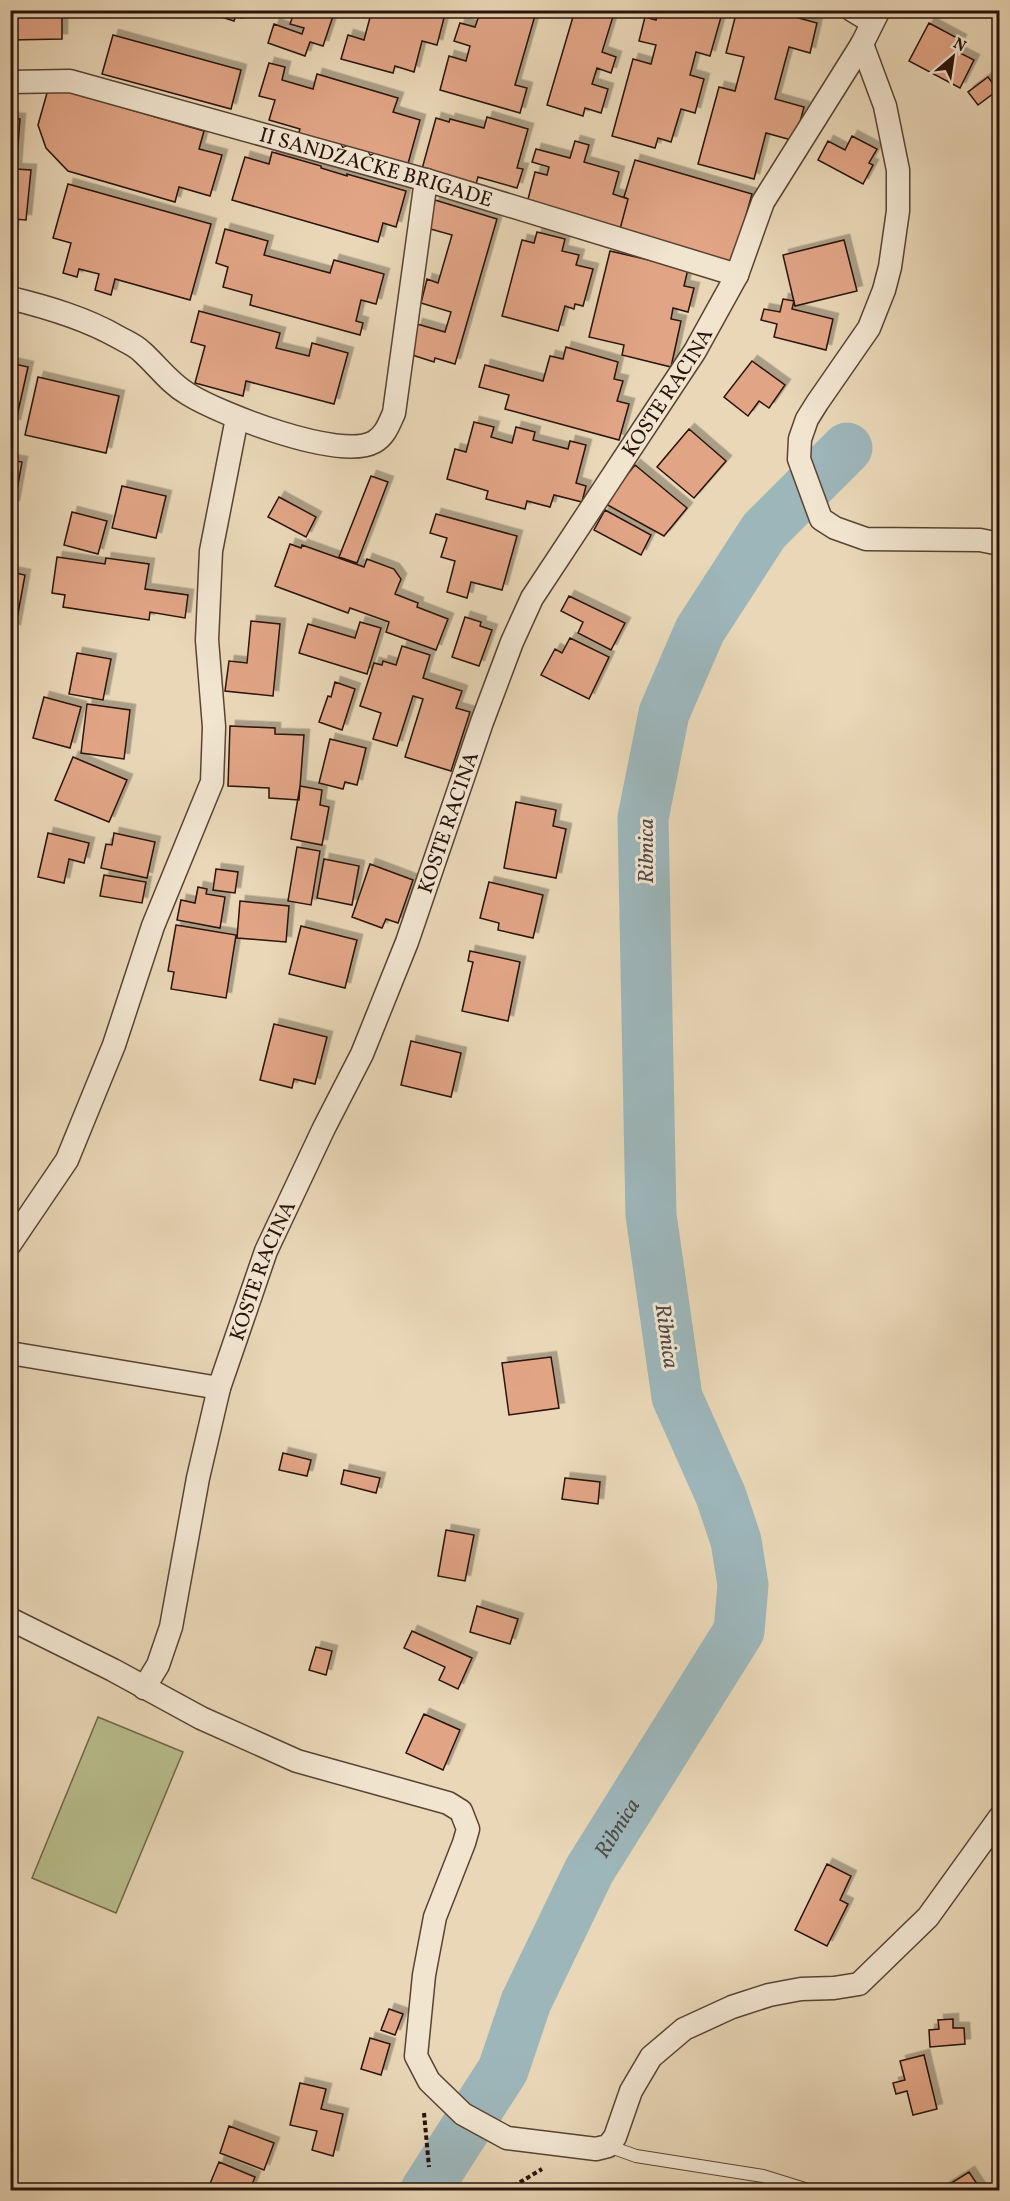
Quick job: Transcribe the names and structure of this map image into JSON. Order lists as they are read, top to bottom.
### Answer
{
  "streets": {
    "street": ["II SANDŽAČKE BRIGADE", "KOSTE RACINA"]
  },
  "crossings": [
    ["II SANDŽAČKE BRIGADE", "KOSTE RACINA"]
  ],
  "water": ["Ribnica"],
  "north": "top right"
}
